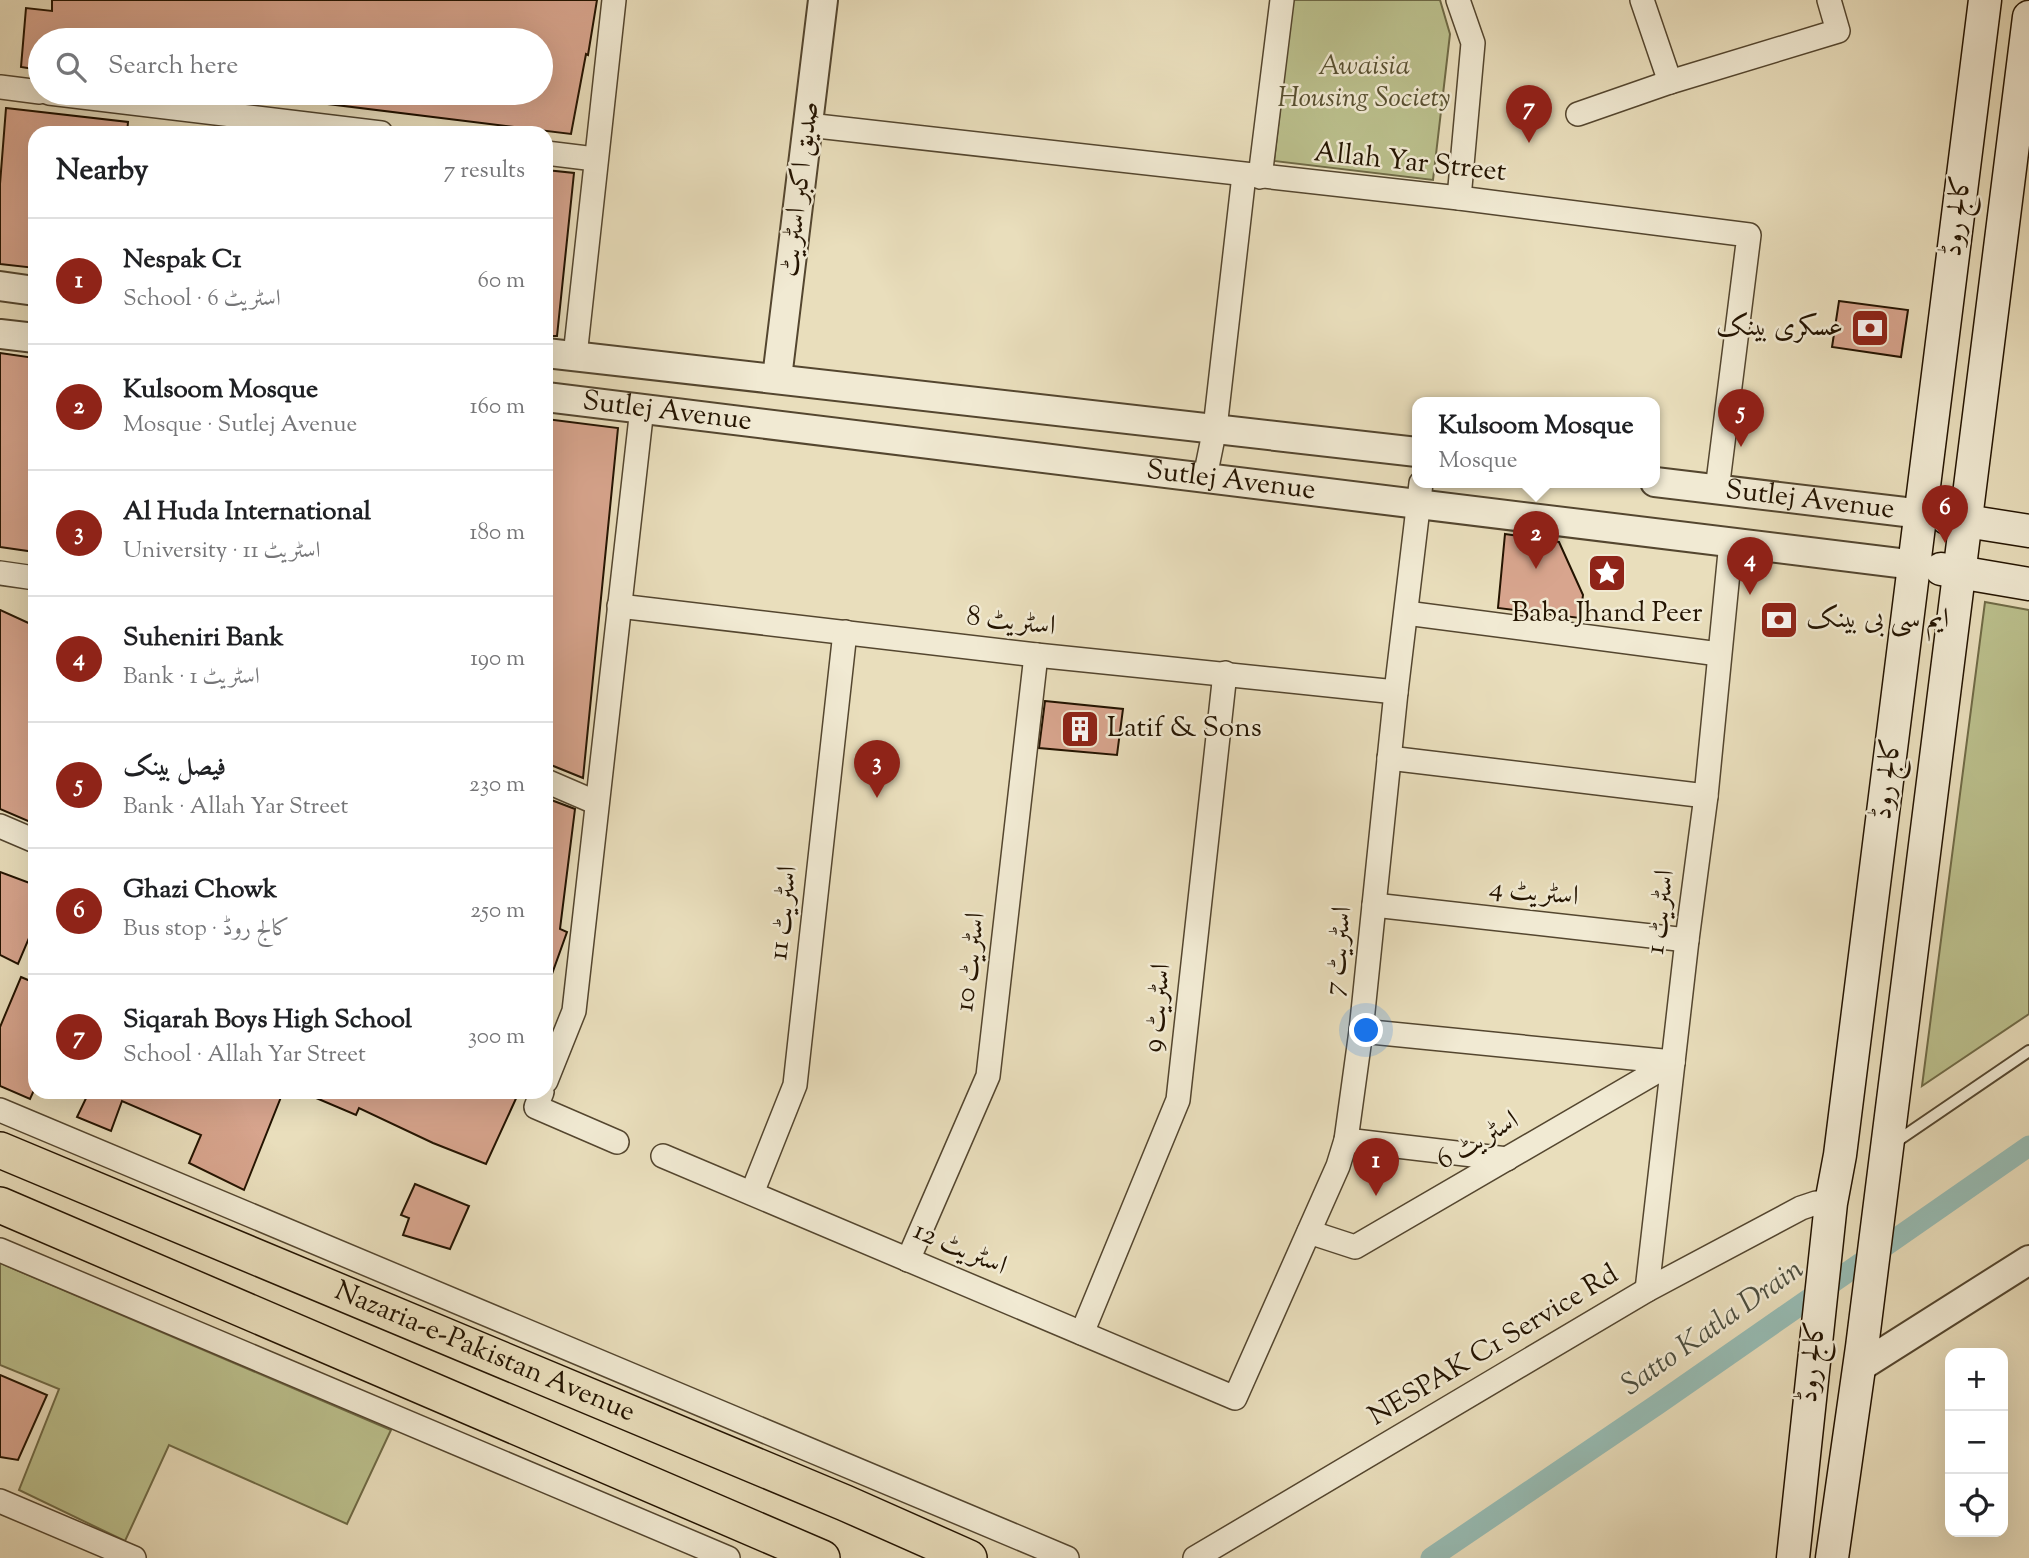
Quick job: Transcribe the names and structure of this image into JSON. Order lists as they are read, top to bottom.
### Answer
{
  "streets": {
    "main road": ["کالج روڈ", "Nazaria-e-Pakistan Avenue"],
    "street": [
      "Allah Yar Street",
      "صدیق اکبر اسٹریٹ",
      "Sutlej Avenue",
      "اسٹریٹ 8",
      "اسٹریٹ 4",
      "اسٹریٹ 1",
      "اسٹریٹ 11",
      "اسٹریٹ 7",
      "اسٹریٹ 10",
      "اسٹریٹ 9",
      "اسٹریٹ 6",
      "اسٹریٹ 12",
      "NESPAK C1 Service Rd"
    ]
  },
  "crossings": [
    ["Allah Yar Street", "صدیق اکبر اسٹریٹ"],
    ["Allah Yar Street", "Sutlej Avenue"],
    ["صدیق اکبر اسٹریٹ", "Sutlej Avenue"],
    ["کالج روڈ", "Sutlej Avenue"],
    ["کالج روڈ", "NESPAK C1 Service Rd"],
    ["Sutlej Avenue", "اسٹریٹ 1"],
    ["Sutlej Avenue", "اسٹریٹ 7"],
    ["اسٹریٹ 8", "اسٹریٹ 11"],
    ["اسٹریٹ 8", "اسٹریٹ 7"],
    ["اسٹریٹ 8", "اسٹریٹ 10"],
    ["اسٹریٹ 8", "اسٹریٹ 9"],
    ["اسٹریٹ 4", "اسٹریٹ 1"],
    ["اسٹریٹ 4", "اسٹریٹ 7"],
    ["اسٹریٹ 1", "اسٹریٹ 6"],
    ["اسٹریٹ 1", "NESPAK C1 Service Rd"],
    ["اسٹریٹ 11", "اسٹریٹ 12"],
    ["اسٹریٹ 7", "اسٹریٹ 6"],
    ["اسٹریٹ 7", "اسٹریٹ 12"],
    ["اسٹریٹ 10", "اسٹریٹ 12"],
    ["اسٹریٹ 9", "اسٹریٹ 12"]
  ],
  "water": ["Satto Katla Drain"],
  "parks": ["Awaisia Housing Society"],
  "places": {
    "bank": ["عسکری بینک", "ایم سی بی بینک"],
    "place": ["Baba Jhand Peer"],
    "building": ["Latif & Sons"]
  },
  "page": {
    "search": "Search here",
    "pins": [
      "7",
      "5",
      "6",
      "2",
      "4",
      "3",
      "1"
    ],
    "heading": ["Nearby", "7 results"],
    "list": [
      {
        "mark": "1",
        "name": "Nespak C1",
        "note": "School · اسٹریٹ 6",
        "value": "60 m"
      },
      {
        "mark": "2",
        "name": "Kulsoom Mosque",
        "note": "Mosque · Sutlej Avenue",
        "value": "160 m"
      },
      {
        "mark": "3",
        "name": "Al Huda International",
        "note": "University · اسٹریٹ 11",
        "value": "180 m"
      },
      {
        "mark": "4",
        "name": "Suheniri Bank",
        "note": "Bank · اسٹریٹ 1",
        "value": "190 m"
      },
      {
        "mark": "5",
        "name": "فیصل بینک",
        "note": "Bank · Allah Yar Street",
        "value": "230 m"
      },
      {
        "mark": "6",
        "name": "Ghazi Chowk",
        "note": "Bus stop · کالج روڈ",
        "value": "250 m"
      },
      {
        "mark": "7",
        "name": "Siqarah Boys High School",
        "note": "School · Allah Yar Street",
        "value": "300 m"
      }
    ],
    "popup": ["Kulsoom Mosque", "Mosque"],
    "map_buttons": ["+", "−"]
  }
}
